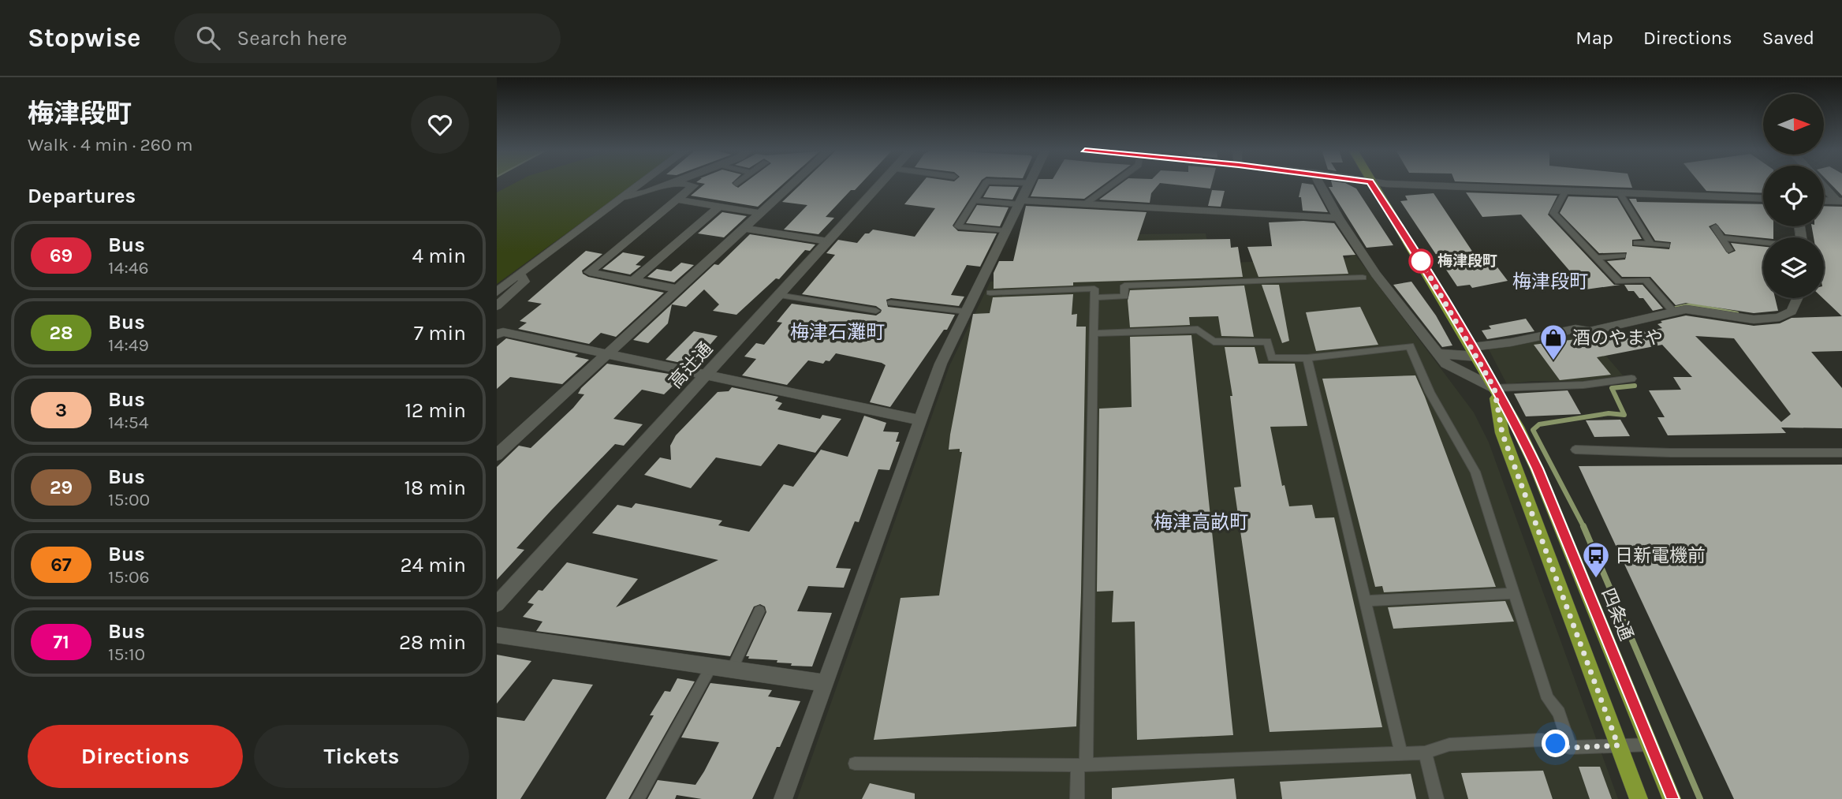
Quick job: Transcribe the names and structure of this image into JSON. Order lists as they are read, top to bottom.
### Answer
{
  "streets": {
    "main road": ["四条通"],
    "street": ["高辻通"]
  },
  "districts": ["梅津段町", "梅津石灘町", "梅津高畝町"],
  "places": {
    "other": ["梅津段町"],
    "shop": ["酒のやまや"],
    "bus stop": ["日新電機前"]
  },
  "lines": ["bus line 69"],
  "north": "right",
  "page": {
    "header": "Stopwise",
    "search": "Search here",
    "nav": ["Map", "Directions", "Saved"],
    "heading": [
      ["梅津段町", "Walk · 4 min · 260 m"],
      "Departures"
    ],
    "list": [
      {
        "mark": "69",
        "name": "Bus",
        "note": "14:46",
        "value": "4 min"
      },
      {
        "mark": "28",
        "name": "Bus",
        "note": "14:49",
        "value": "7 min"
      },
      {
        "mark": "3",
        "name": "Bus",
        "note": "14:54",
        "value": "12 min"
      },
      {
        "mark": "29",
        "name": "Bus",
        "note": "15:00",
        "value": "18 min"
      },
      {
        "mark": "67",
        "name": "Bus",
        "note": "15:06",
        "value": "24 min"
      },
      {
        "mark": "71",
        "name": "Bus",
        "note": "15:10",
        "value": "28 min"
      }
    ],
    "buttons": ["Directions", "Tickets"]
  }
}
